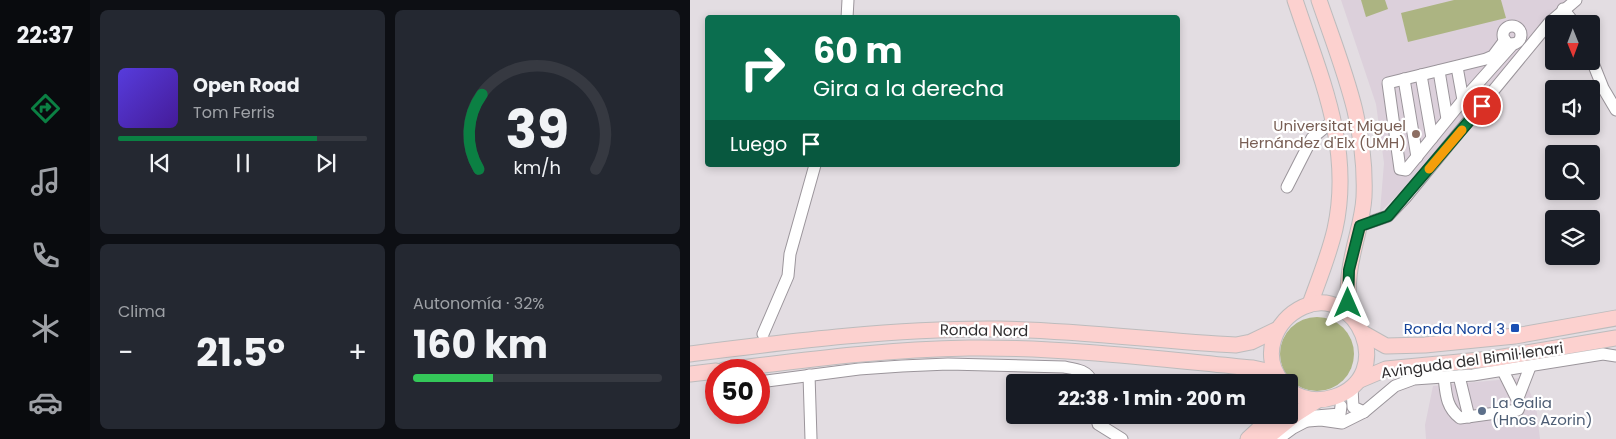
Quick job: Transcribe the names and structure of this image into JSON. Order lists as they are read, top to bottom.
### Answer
{
  "streets": {
    "main road": ["Ronda Nord", "Avinguda del Bimil·lenari"]
  },
  "places": {
    "other": ["Universitat Miguel Hernández d'Elx (UMH)", "La Galia (Hnos Azorin)"],
    "transit": ["Ronda Nord 3"]
  },
  "north": "bottom",
  "page": {
    "tabs": "22:37",
    "turn": ["60 m", "Gira a la derecha"],
    "song": ["Open Road", "Tom Ferris"],
    "then": "Luego",
    "tile": [
      "Clima",
      ["Autonomía · 32%", "160 km"]
    ],
    "heat": ["−", "21.5°", "+"],
    "limit": "50",
    "trip": "22:38 · 1 min · 200 m",
    "gauge": ["39", "km/h"]
  }
}
